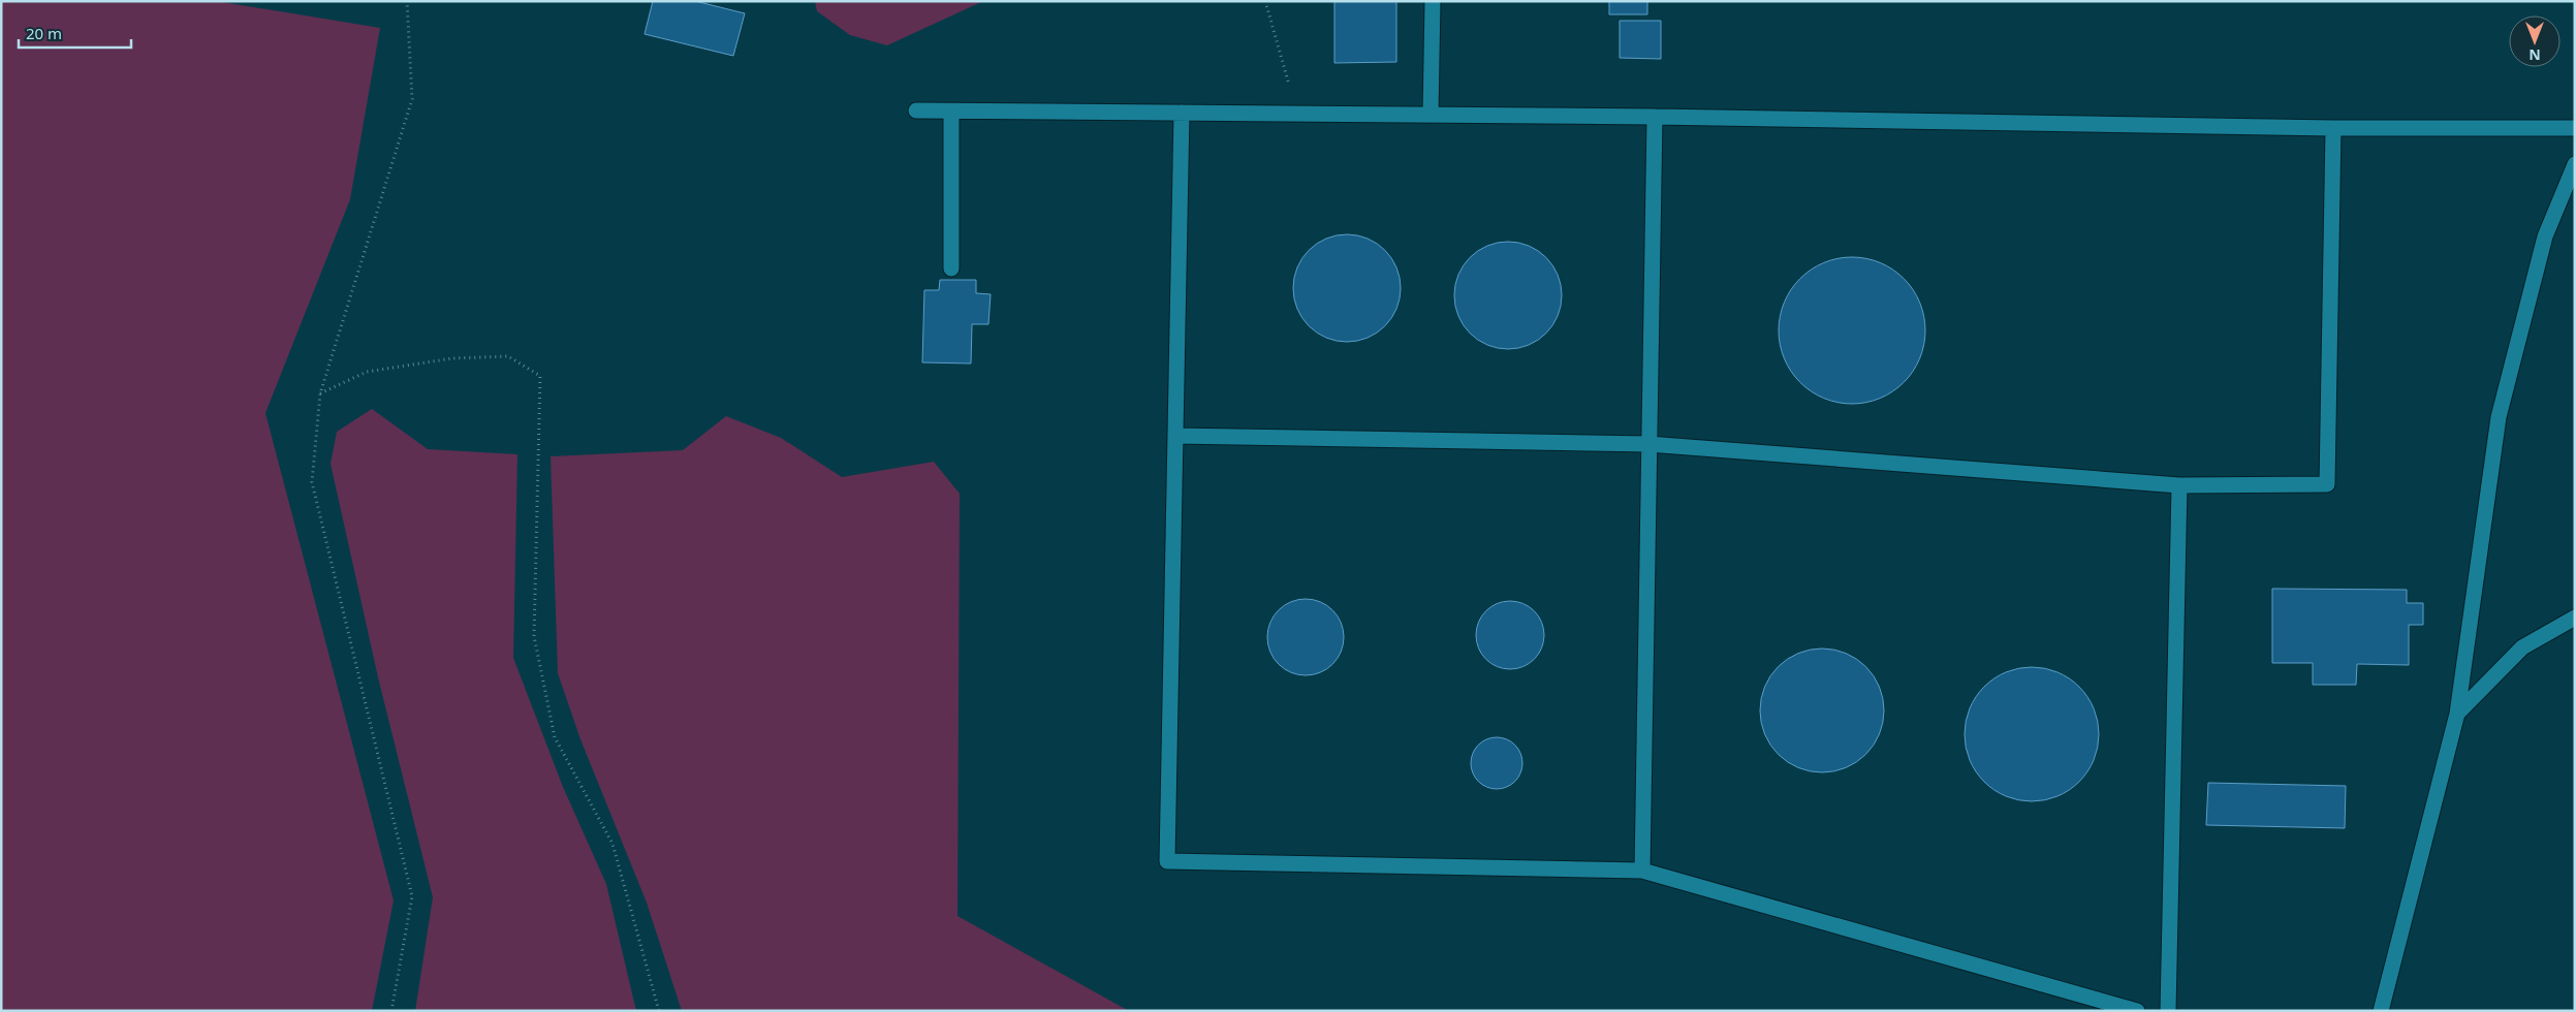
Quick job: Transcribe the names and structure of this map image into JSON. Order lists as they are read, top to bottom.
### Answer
{
  "scale_bar": "20 m",
  "north": "bottom"
}
